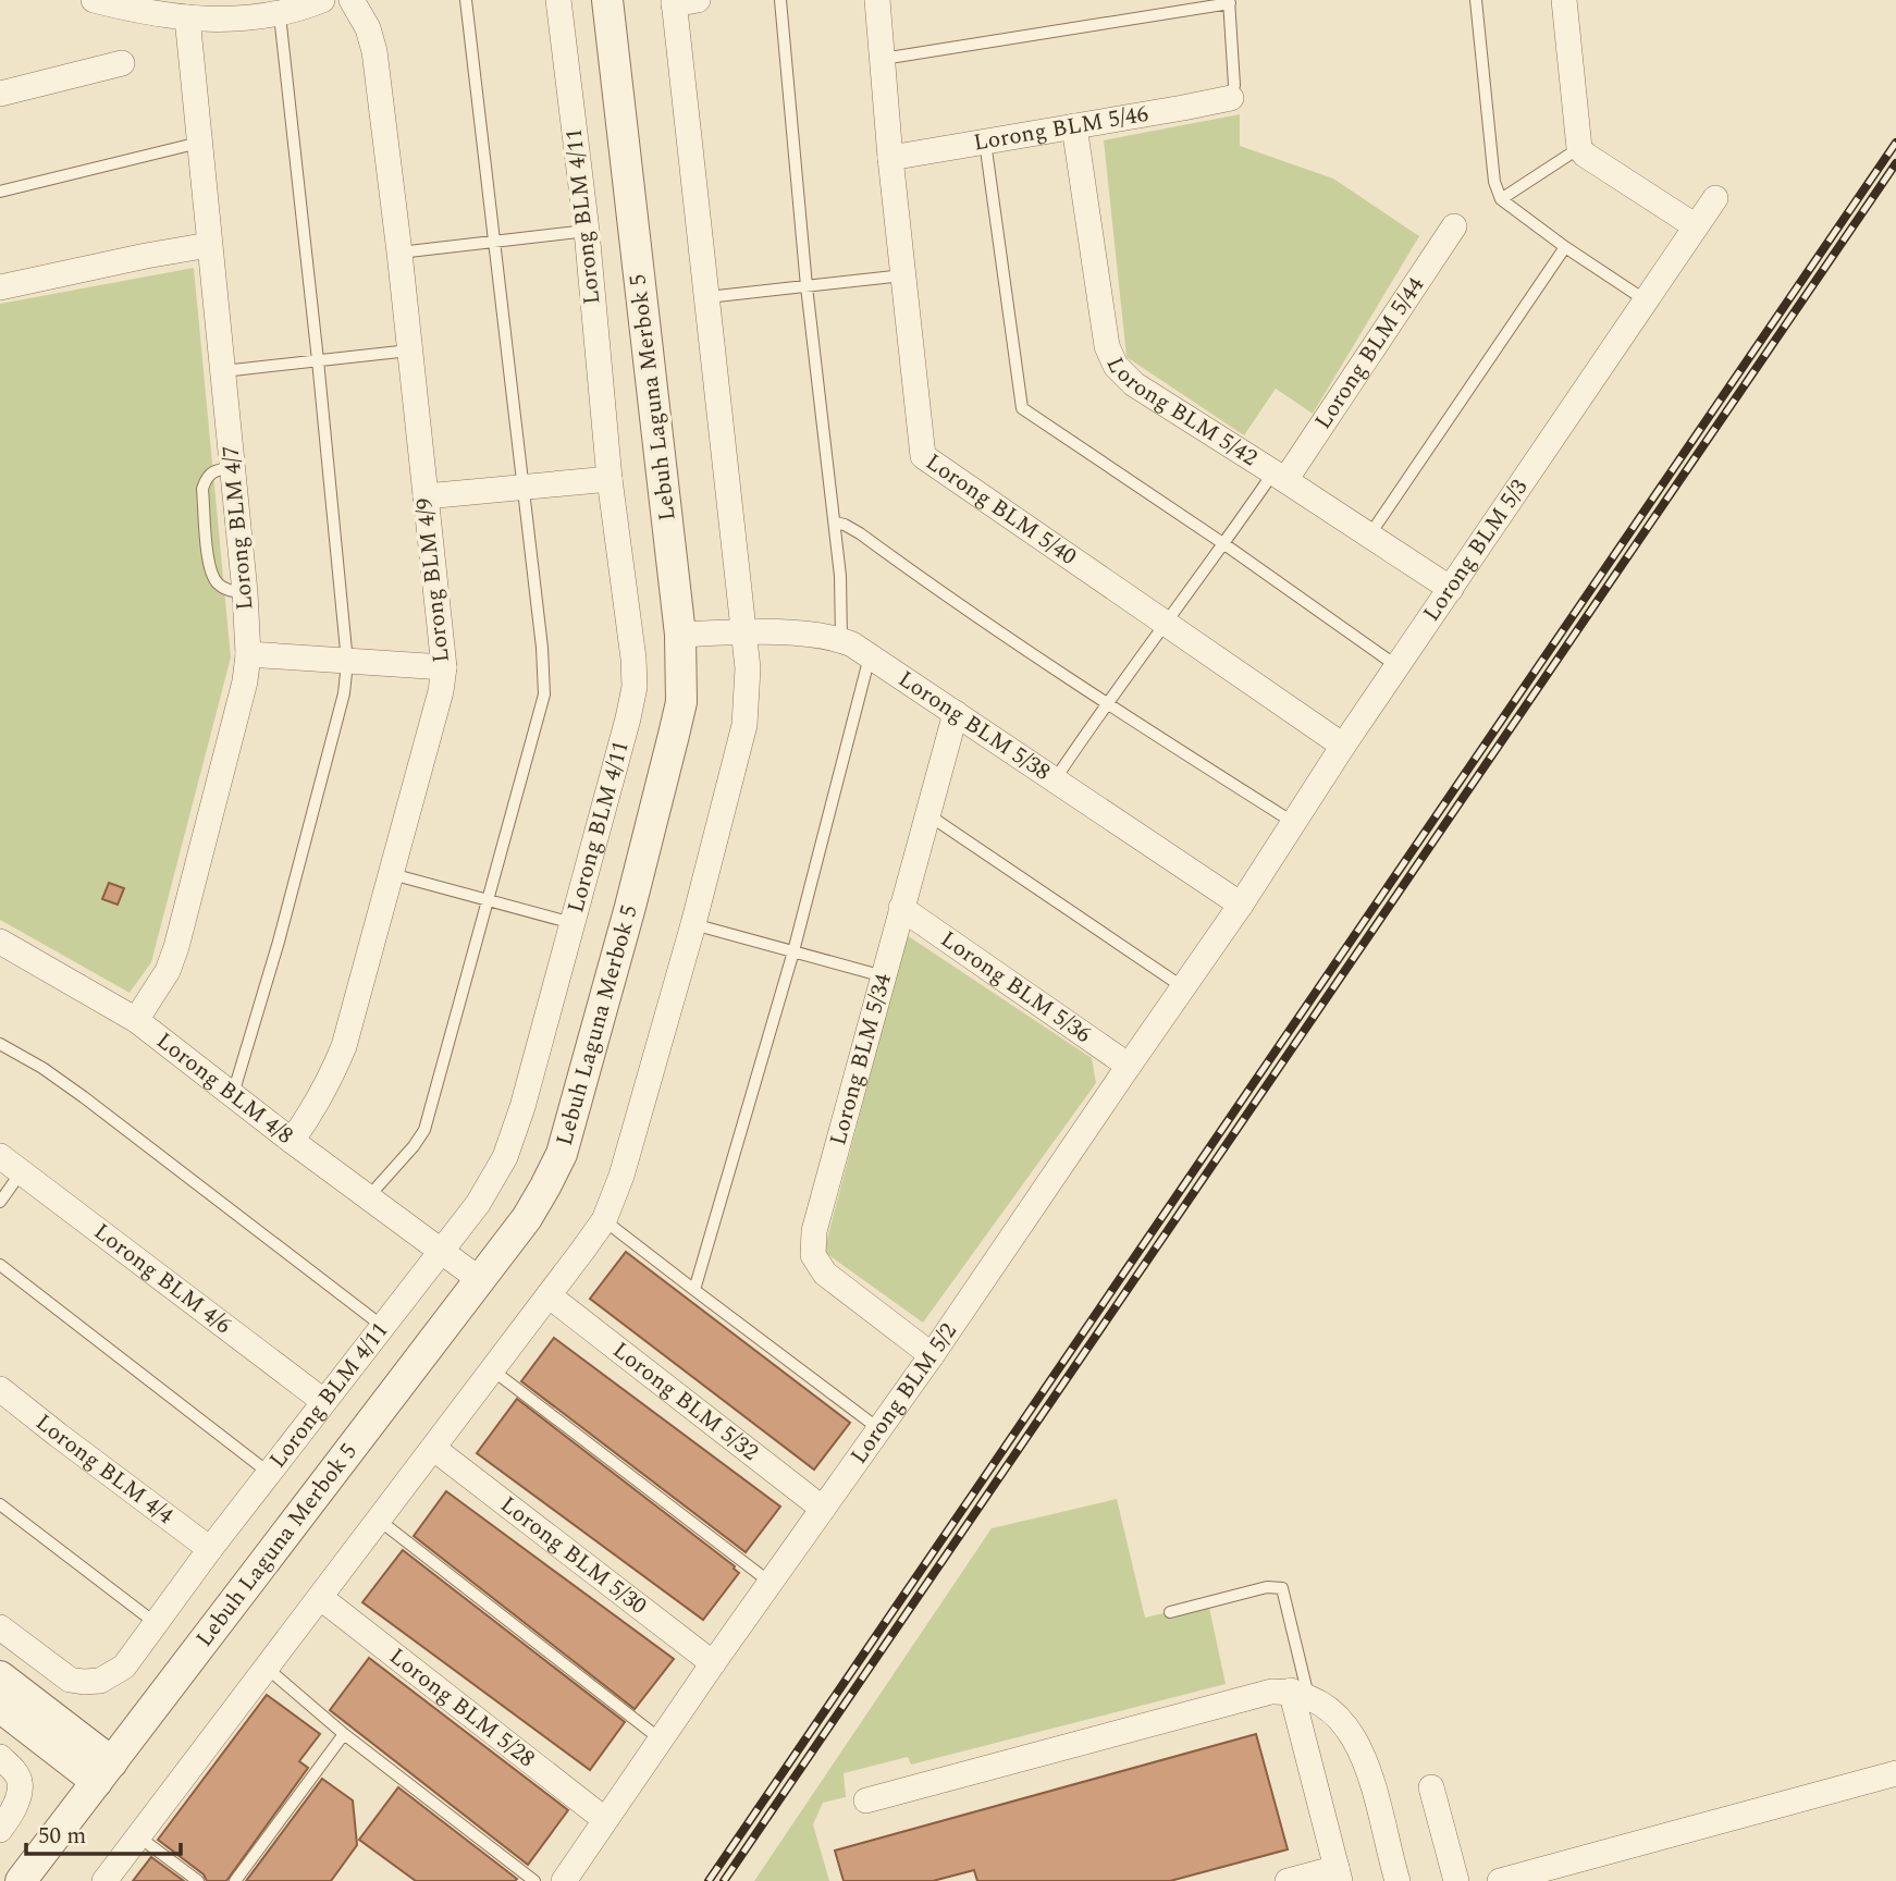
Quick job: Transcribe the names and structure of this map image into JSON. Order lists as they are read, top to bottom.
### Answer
{
  "streets": {
    "street": [
      "Lorong BLM 5/46",
      "Lorong BLM 4/11",
      "Lorong BLM 5/44",
      "Lebuh Laguna Merbok 5",
      "Lorong BLM 5/42",
      "Lorong BLM 5/40",
      "Lorong BLM 4/7",
      "Lorong BLM 5/3",
      "Lorong BLM 4/9",
      "Lorong BLM 5/38",
      "Lorong BLM 5/36",
      "Lorong BLM 5/34",
      "Lorong BLM 4/8",
      "Lorong BLM 4/6",
      "Lorong BLM 5/2",
      "Lorong BLM 5/32",
      "Lorong BLM 4/4",
      "Lorong BLM 5/30",
      "Lorong BLM 5/28"
    ]
  },
  "crossings": [
    ["Lorong BLM 5/46", "Lorong BLM 5/42"],
    ["Lorong BLM 5/46", "Lorong BLM 5/40"],
    ["Lorong BLM 4/11", "Lorong BLM 4/8"],
    ["Lorong BLM 4/11", "Lorong BLM 4/6"],
    ["Lorong BLM 4/11", "Lorong BLM 4/4"],
    ["Lorong BLM 5/44", "Lorong BLM 5/42"],
    ["Lebuh Laguna Merbok 5", "Lorong BLM 5/38"],
    ["Lebuh Laguna Merbok 5", "Lorong BLM 4/8"],
    ["Lorong BLM 5/42", "Lorong BLM 5/3"],
    ["Lorong BLM 5/40", "Lorong BLM 5/3"],
    ["Lorong BLM 4/7", "Lorong BLM 4/8"],
    ["Lorong BLM 5/3", "Lorong BLM 5/38"],
    ["Lorong BLM 5/3", "Lorong BLM 5/2"],
    ["Lorong BLM 4/9", "Lorong BLM 4/8"],
    ["Lorong BLM 5/38", "Lorong BLM 5/34"],
    ["Lorong BLM 5/38", "Lorong BLM 5/2"],
    ["Lorong BLM 5/36", "Lorong BLM 5/34"],
    ["Lorong BLM 5/36", "Lorong BLM 5/2"],
    ["Lorong BLM 5/34", "Lorong BLM 5/2"],
    ["Lorong BLM 5/2", "Lorong BLM 5/32"],
    ["Lorong BLM 5/2", "Lorong BLM 5/30"],
    ["Lorong BLM 5/2", "Lorong BLM 5/28"]
  ],
  "scale_bar": "50 m"
}
